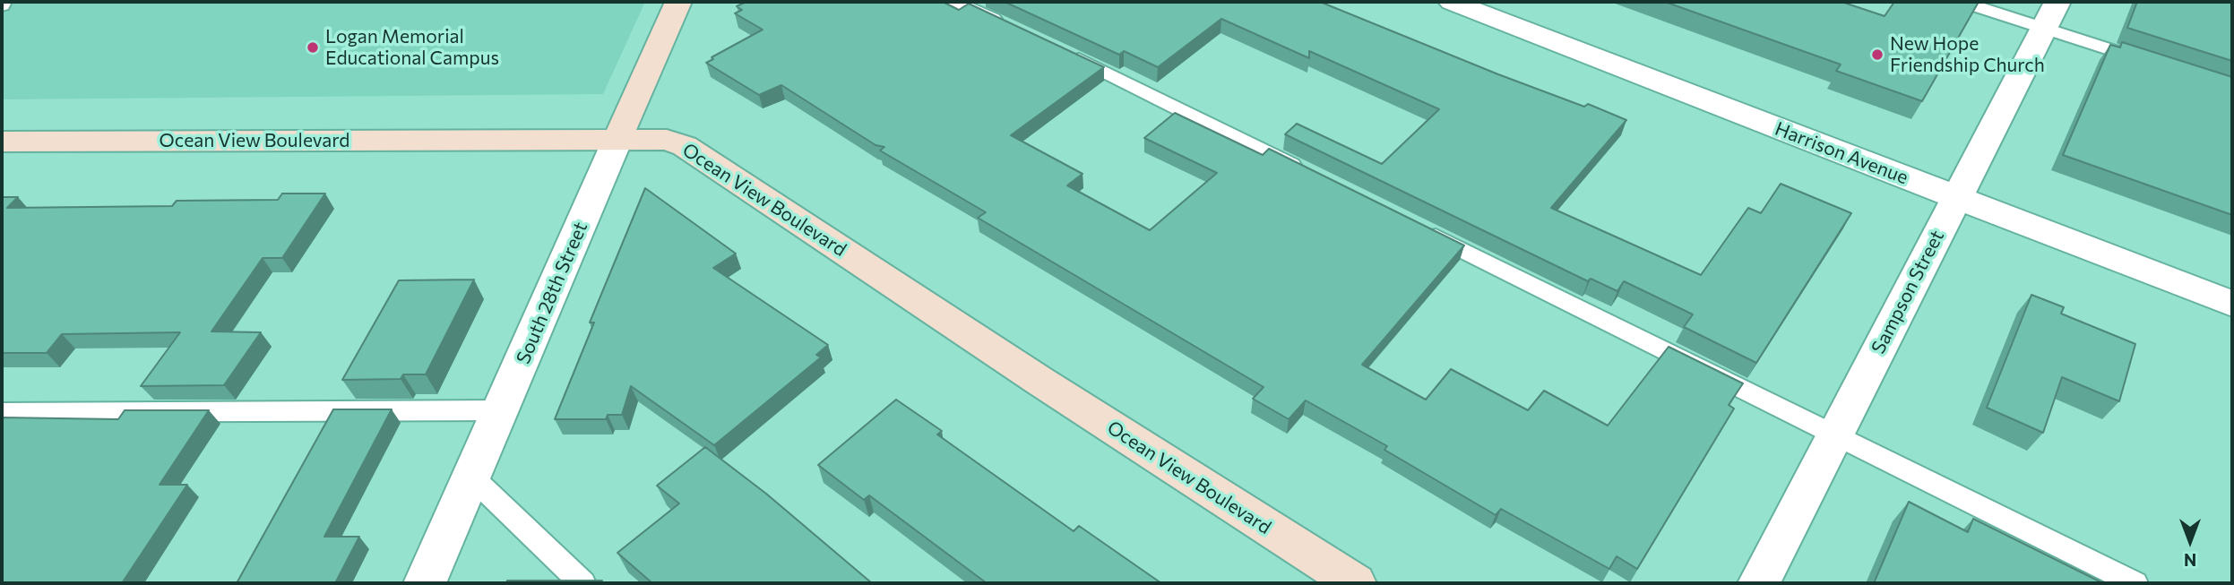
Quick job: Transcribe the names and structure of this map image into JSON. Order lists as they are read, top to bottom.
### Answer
{
  "streets": {
    "main road": ["Ocean View Boulevard", "South 28th Street"],
    "street": ["Harrison Avenue", "Sampson Street"]
  },
  "crossings": [
    ["Ocean View Boulevard", "South 28th Street"],
    ["Harrison Avenue", "Sampson Street"]
  ],
  "places": ["Logan Memorial Educational Campus", "New Hope Friendship Church"],
  "north": "bottom"
}
